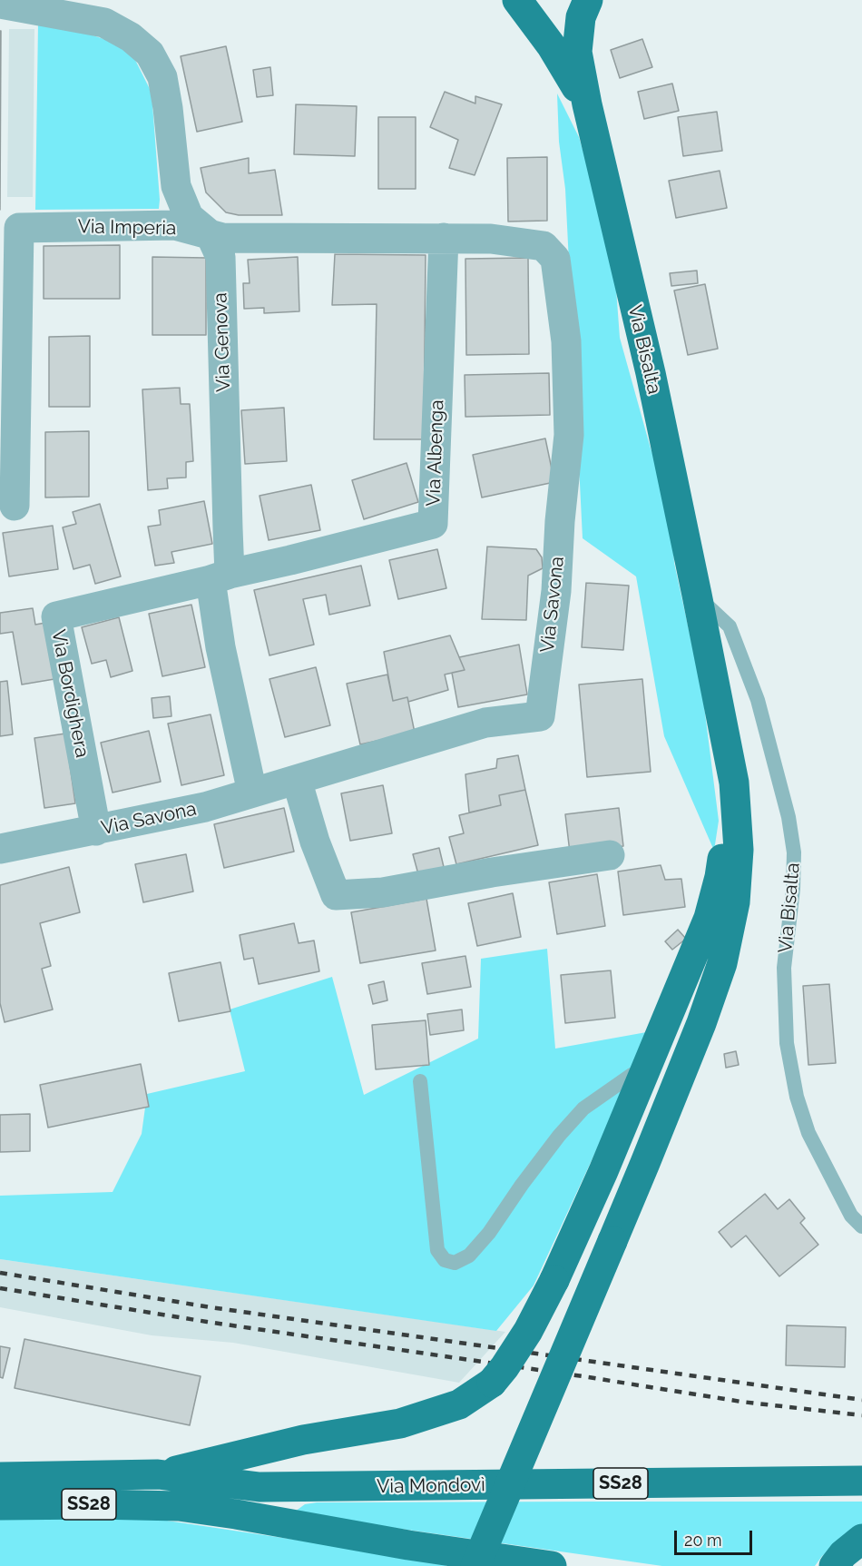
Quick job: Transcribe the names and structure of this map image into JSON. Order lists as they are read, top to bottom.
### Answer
{
  "streets": {
    "main road": ["Via Bisalta", "SS28", "Via Mondovì"],
    "street": [
      "Via Imperia",
      "Via Genova",
      "Via Albenga",
      "Via Savona",
      "Via Bordighera"
    ]
  },
  "crossings": [
    ["Via Imperia", "Via Genova"],
    ["Via Imperia", "Via Albenga"],
    ["Via Imperia", "Via Savona"],
    ["Via Genova", "Via Albenga"],
    ["Via Genova", "Via Savona"],
    ["Via Genova", "Via Bordighera"],
    ["Via Albenga", "Via Bordighera"],
    ["Via Savona", "Via Bordighera"],
    ["SS28", "Via Mondovì"]
  ],
  "scale_bar": "20 m"
}
